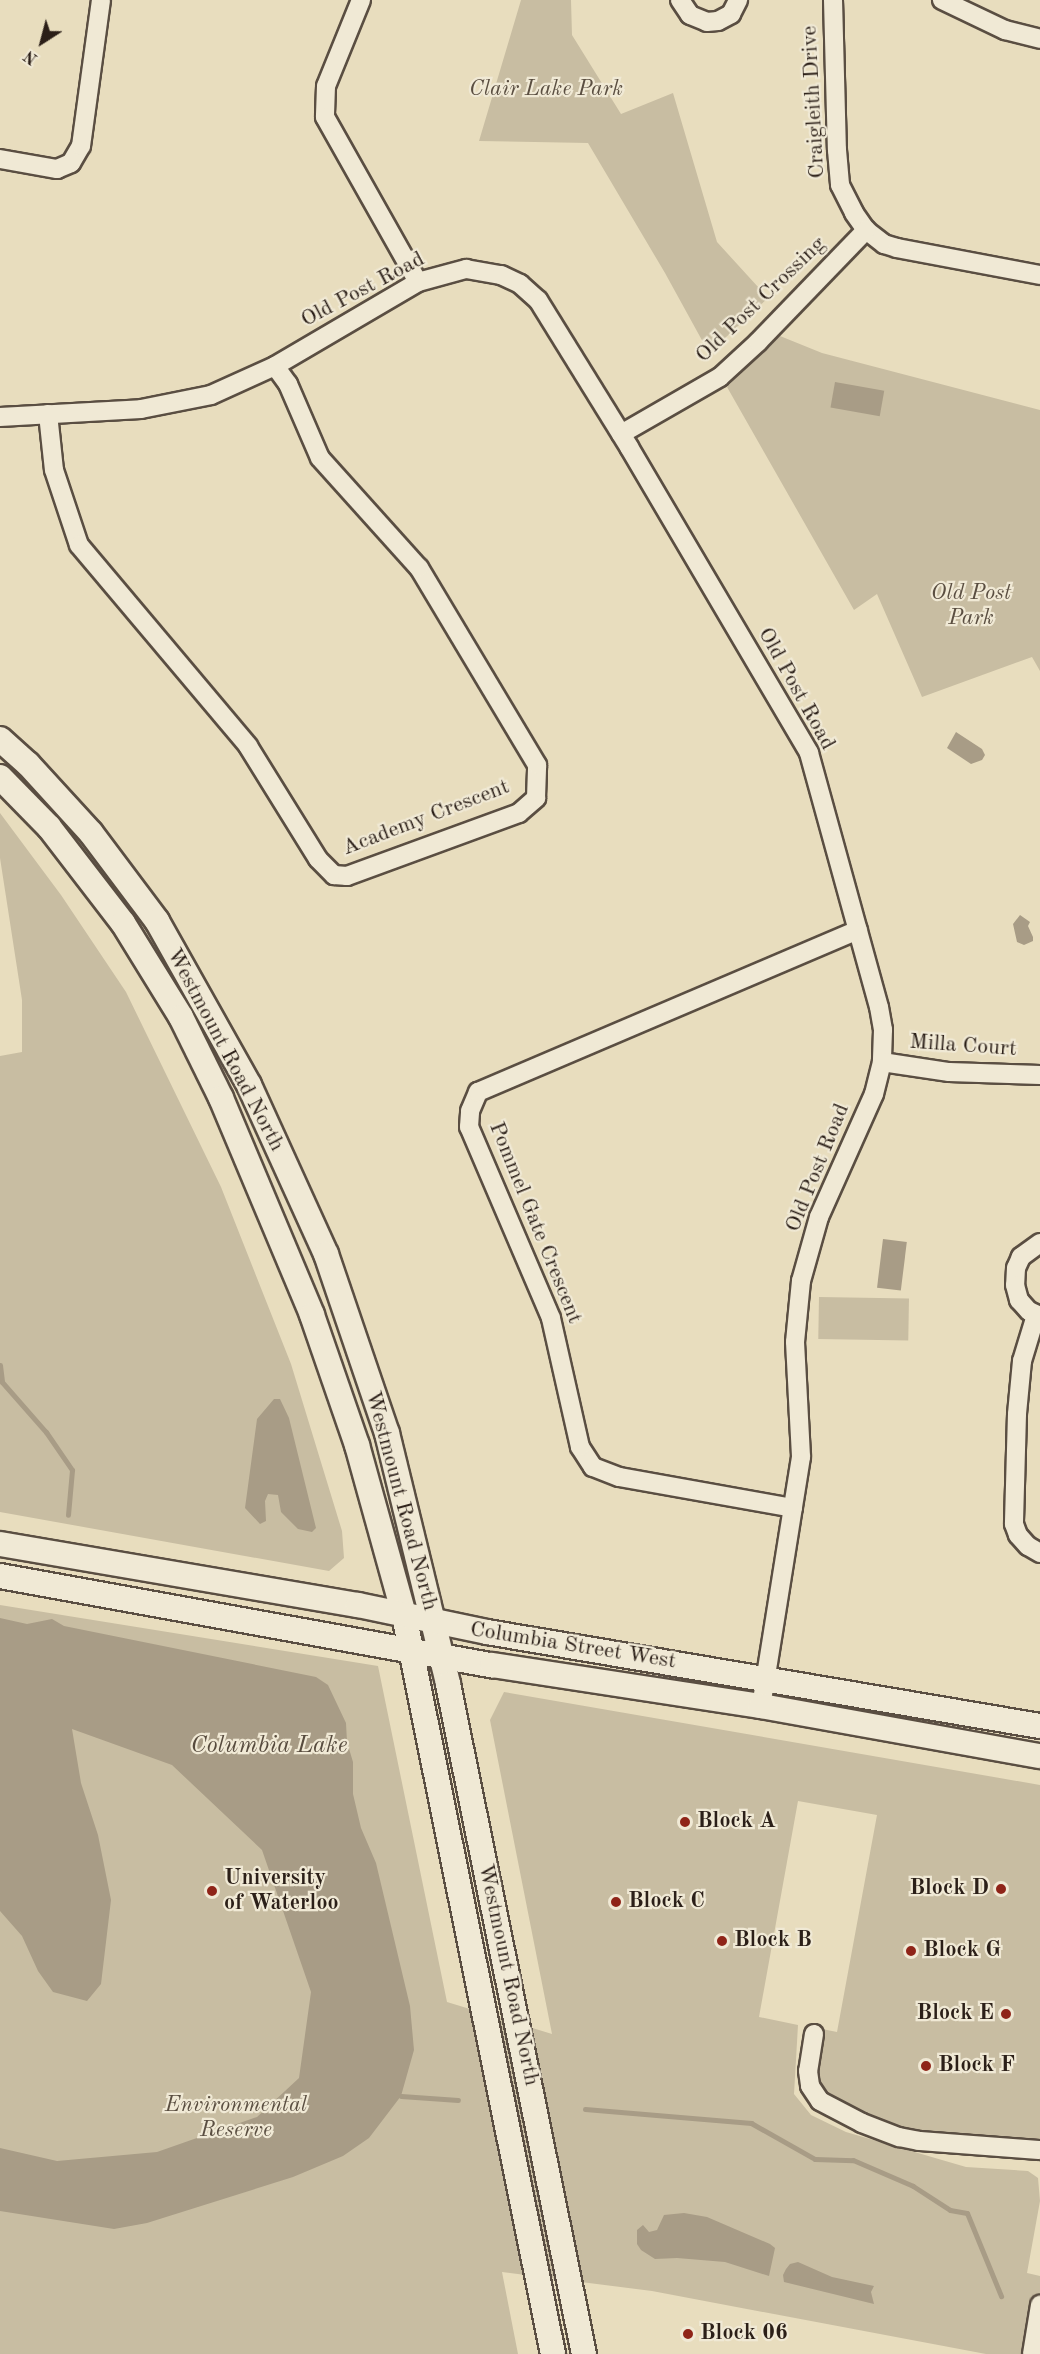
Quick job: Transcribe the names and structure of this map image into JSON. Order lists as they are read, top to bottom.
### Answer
{
  "streets": {
    "main road": ["Westmount Road North", "Columbia Street West"],
    "street": [
      "Craigleith Drive",
      "Old Post Road",
      "Old Post Crossing",
      "Academy Crescent",
      "Milla Court",
      "Pommel Gate Crescent"
    ]
  },
  "crossings": [
    ["Craigleith Drive", "Old Post Crossing"],
    ["Old Post Road", "Old Post Crossing"],
    ["Old Post Road", "Academy Crescent"],
    ["Old Post Road", "Milla Court"],
    ["Old Post Road", "Pommel Gate Crescent"],
    ["Old Post Road", "Columbia Street West"],
    ["Westmount Road North", "Columbia Street West"]
  ],
  "water": ["Columbia Lake"],
  "parks": ["Clair Lake Park", "Old Post Park", "Environmental Reserve"],
  "places": [
    "Block A",
    "Block D",
    "University of Waterloo",
    "Block C",
    "Block B",
    "Block G",
    "Block E",
    "Block F",
    "Block 06"
  ],
  "north": "bottom left"
}
